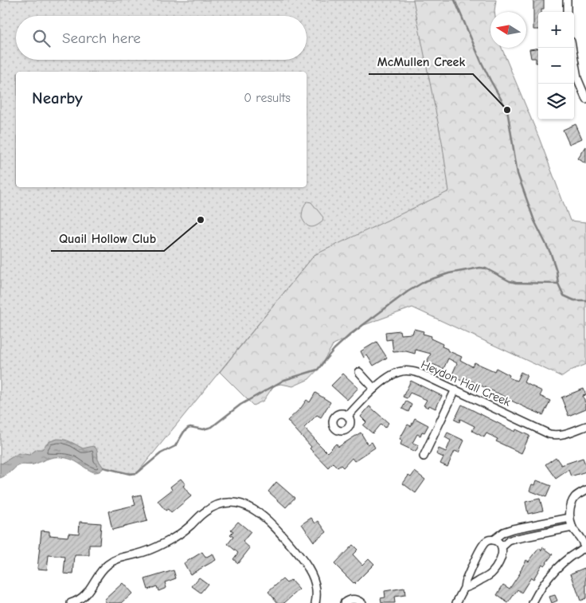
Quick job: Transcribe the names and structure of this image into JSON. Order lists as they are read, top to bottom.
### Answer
{
  "streets": {
    "street": ["Heydon Hall Creek"]
  },
  "places": ["McMullen Creek", "Quail Hollow Club"],
  "north": "left",
  "page": {
    "map_buttons": ["+", "−"],
    "search": "Search here",
    "heading": ["Nearby", "0 results"]
  }
}
